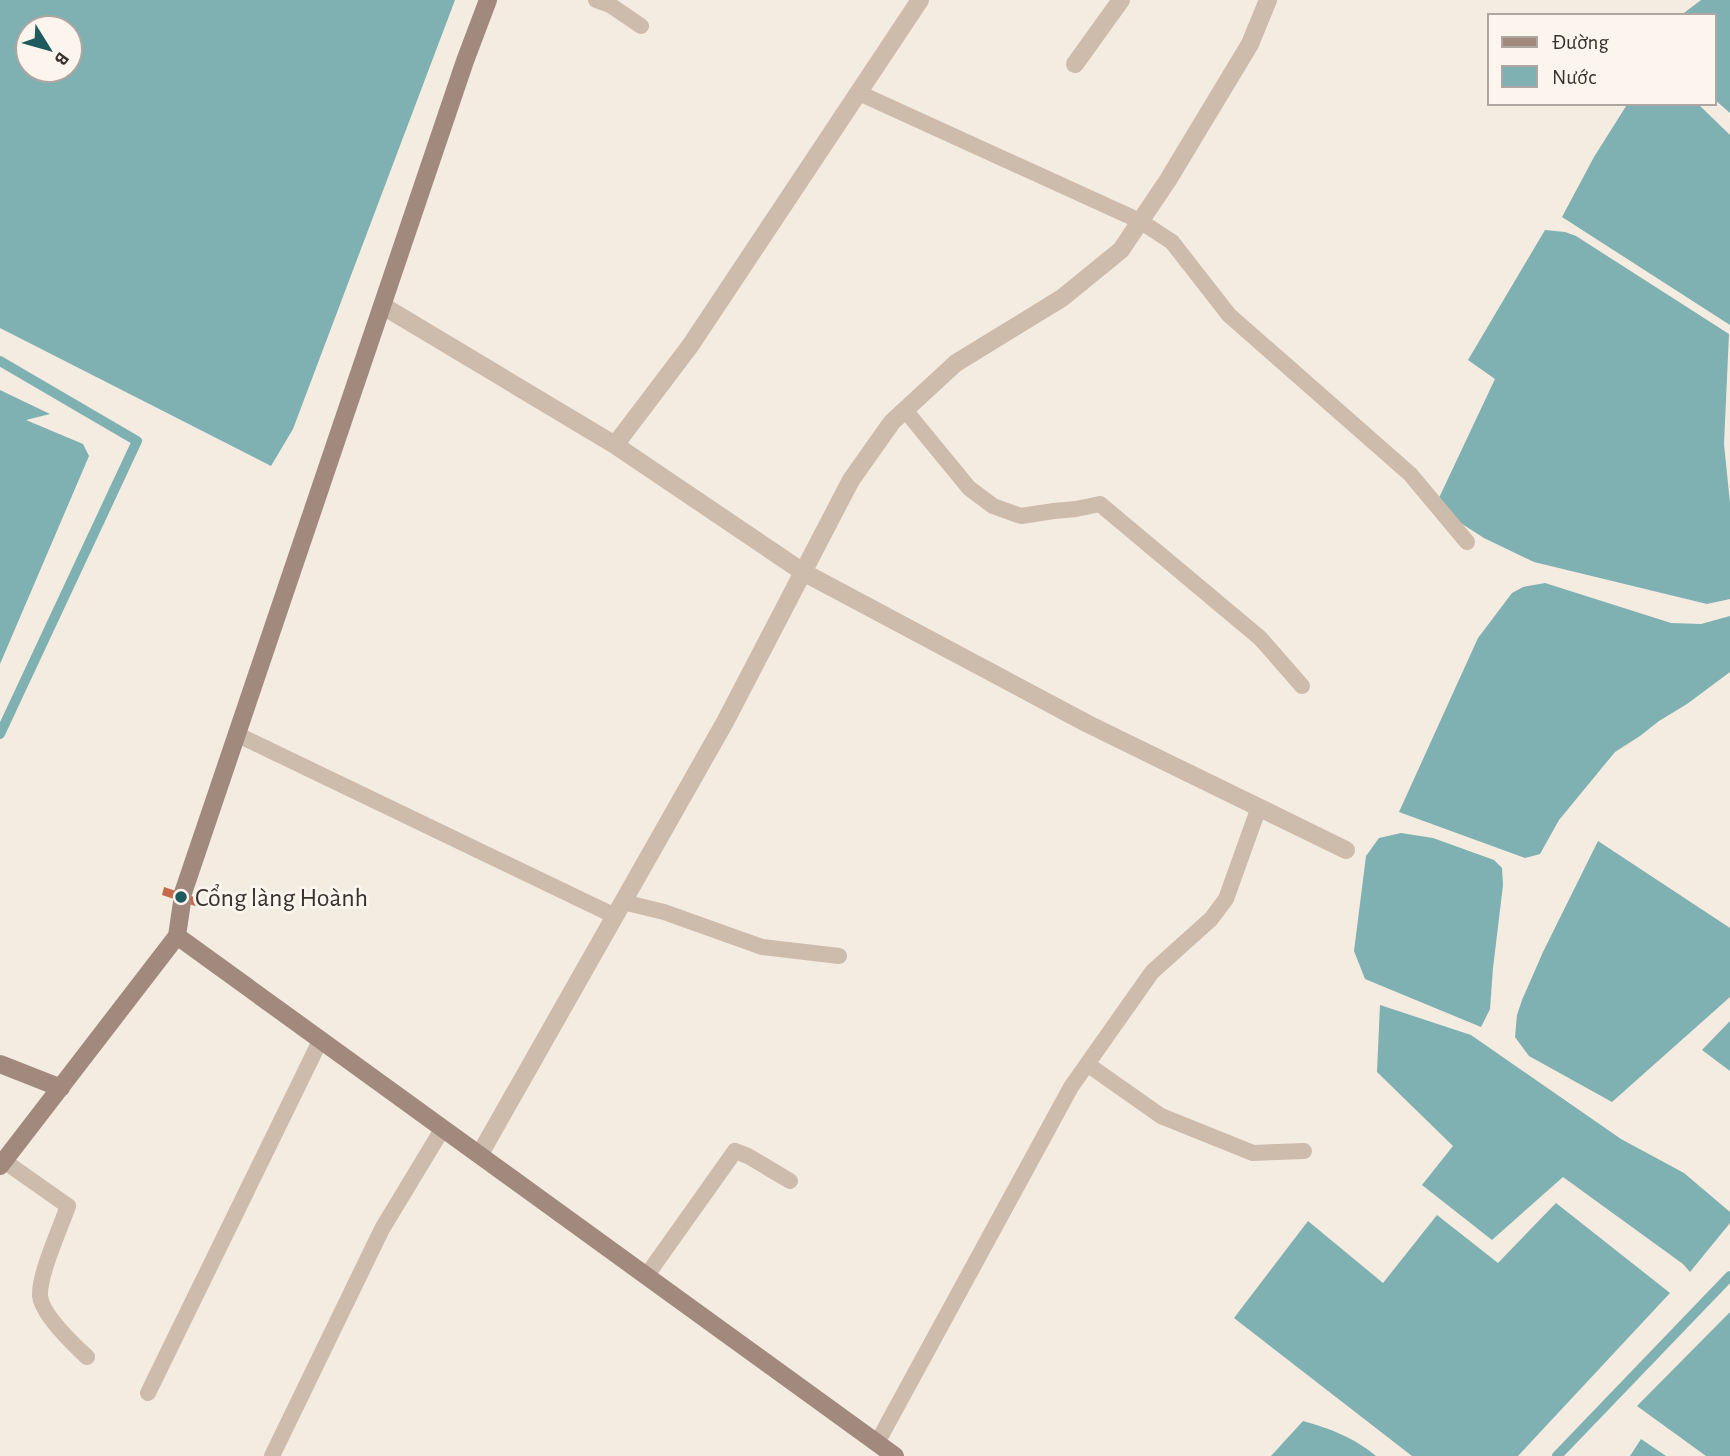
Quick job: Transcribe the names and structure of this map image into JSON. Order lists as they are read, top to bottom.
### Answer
{
  "places": ["Cổng làng Hoành"],
  "legend": ["Đường", "Nước"],
  "north": "bottom right"
}
